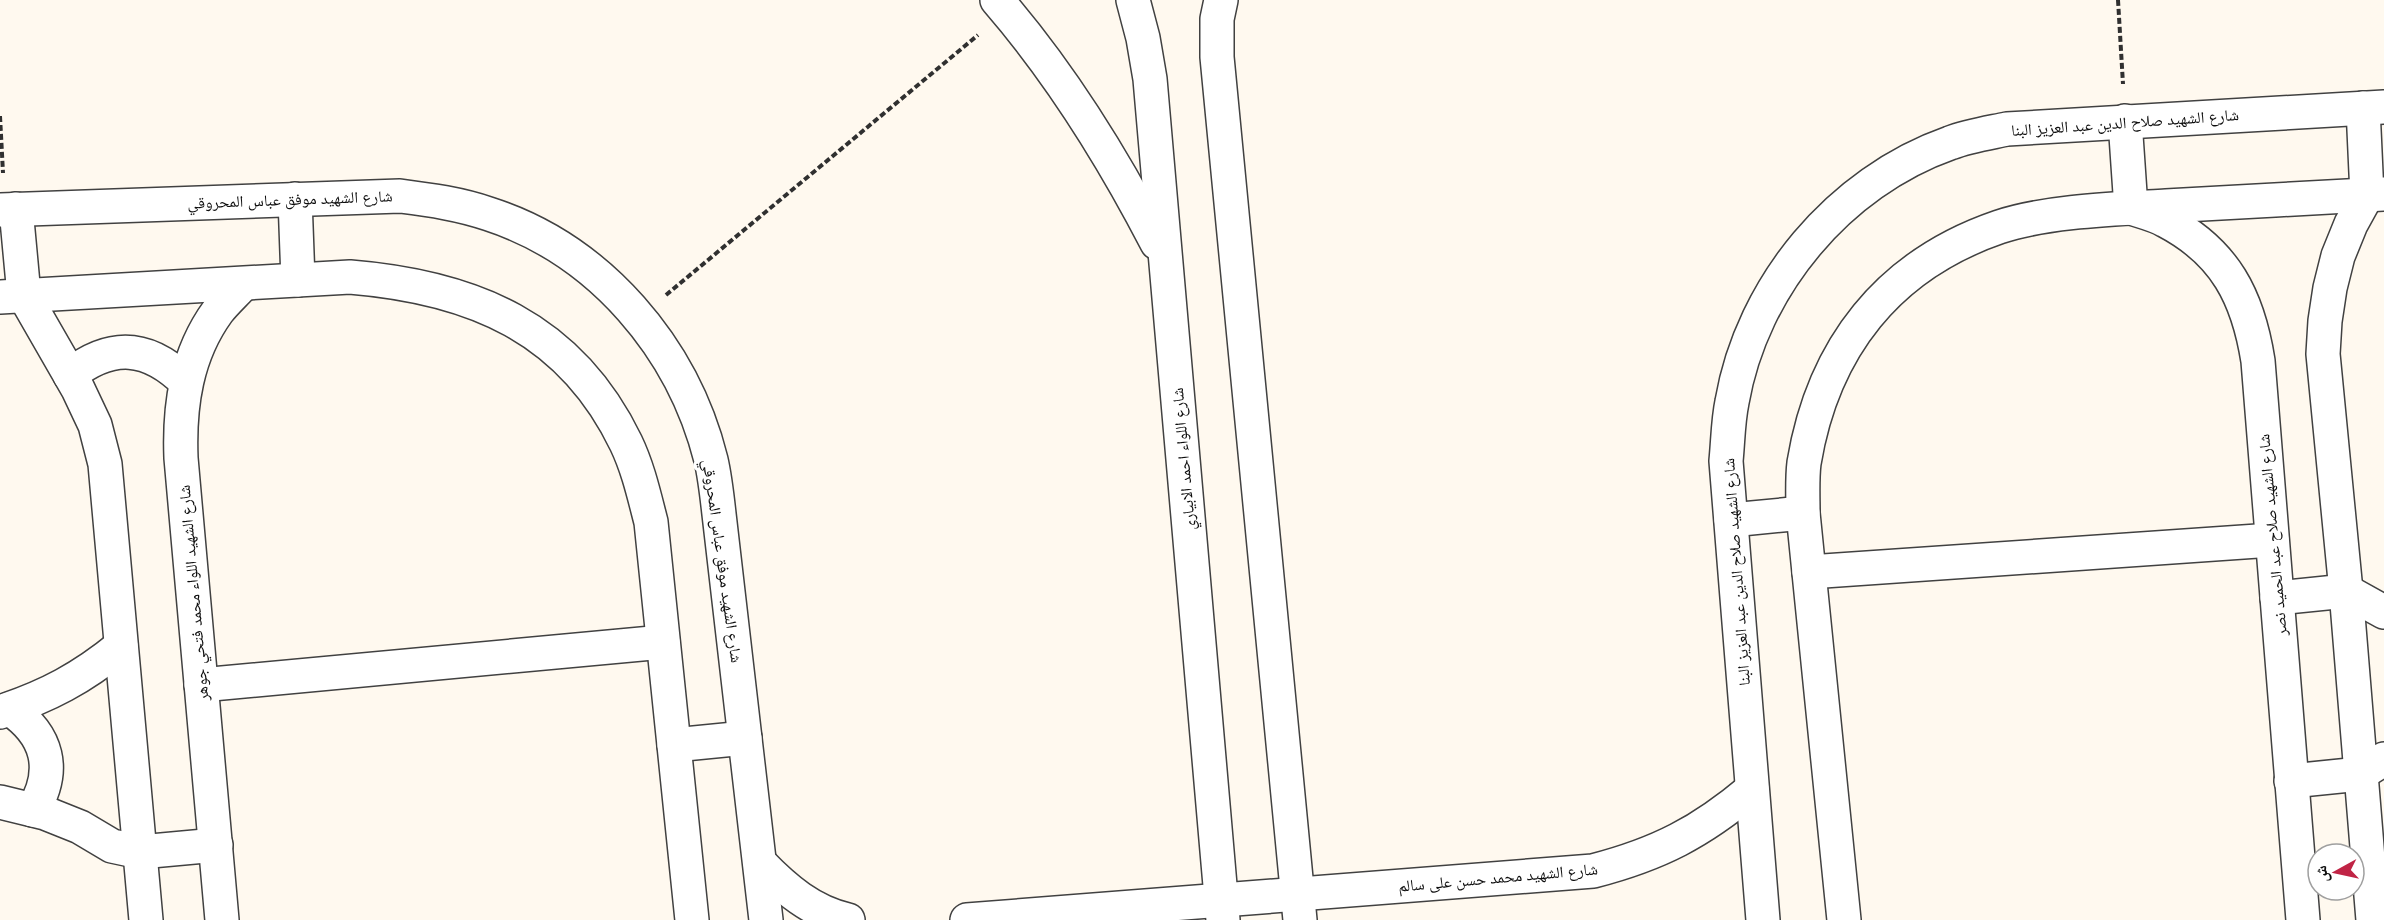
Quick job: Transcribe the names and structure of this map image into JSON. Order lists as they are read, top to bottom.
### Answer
{
  "streets": {
    "street": [
      "شارع الشهيد صلاح الدين عبد العزيز البنا",
      "شارع الشهيد موفق عباس المحروقي",
      "شارع اللواء احمد الابياري",
      "شارع الشهيد صلاح عبد الحميد نصر",
      "شارع الشهيد اللواء محمد فتحي جوهر",
      "شارع الشهيد محمد حسن على سالم"
    ]
  },
  "crossings": [
    ["شارع الشهيد صلاح الدين عبد العزيز البنا", "شارع الشهيد محمد حسن على سالم"],
    ["شارع اللواء احمد الابياري", "شارع الشهيد محمد حسن على سالم"]
  ],
  "north": "left"
}
